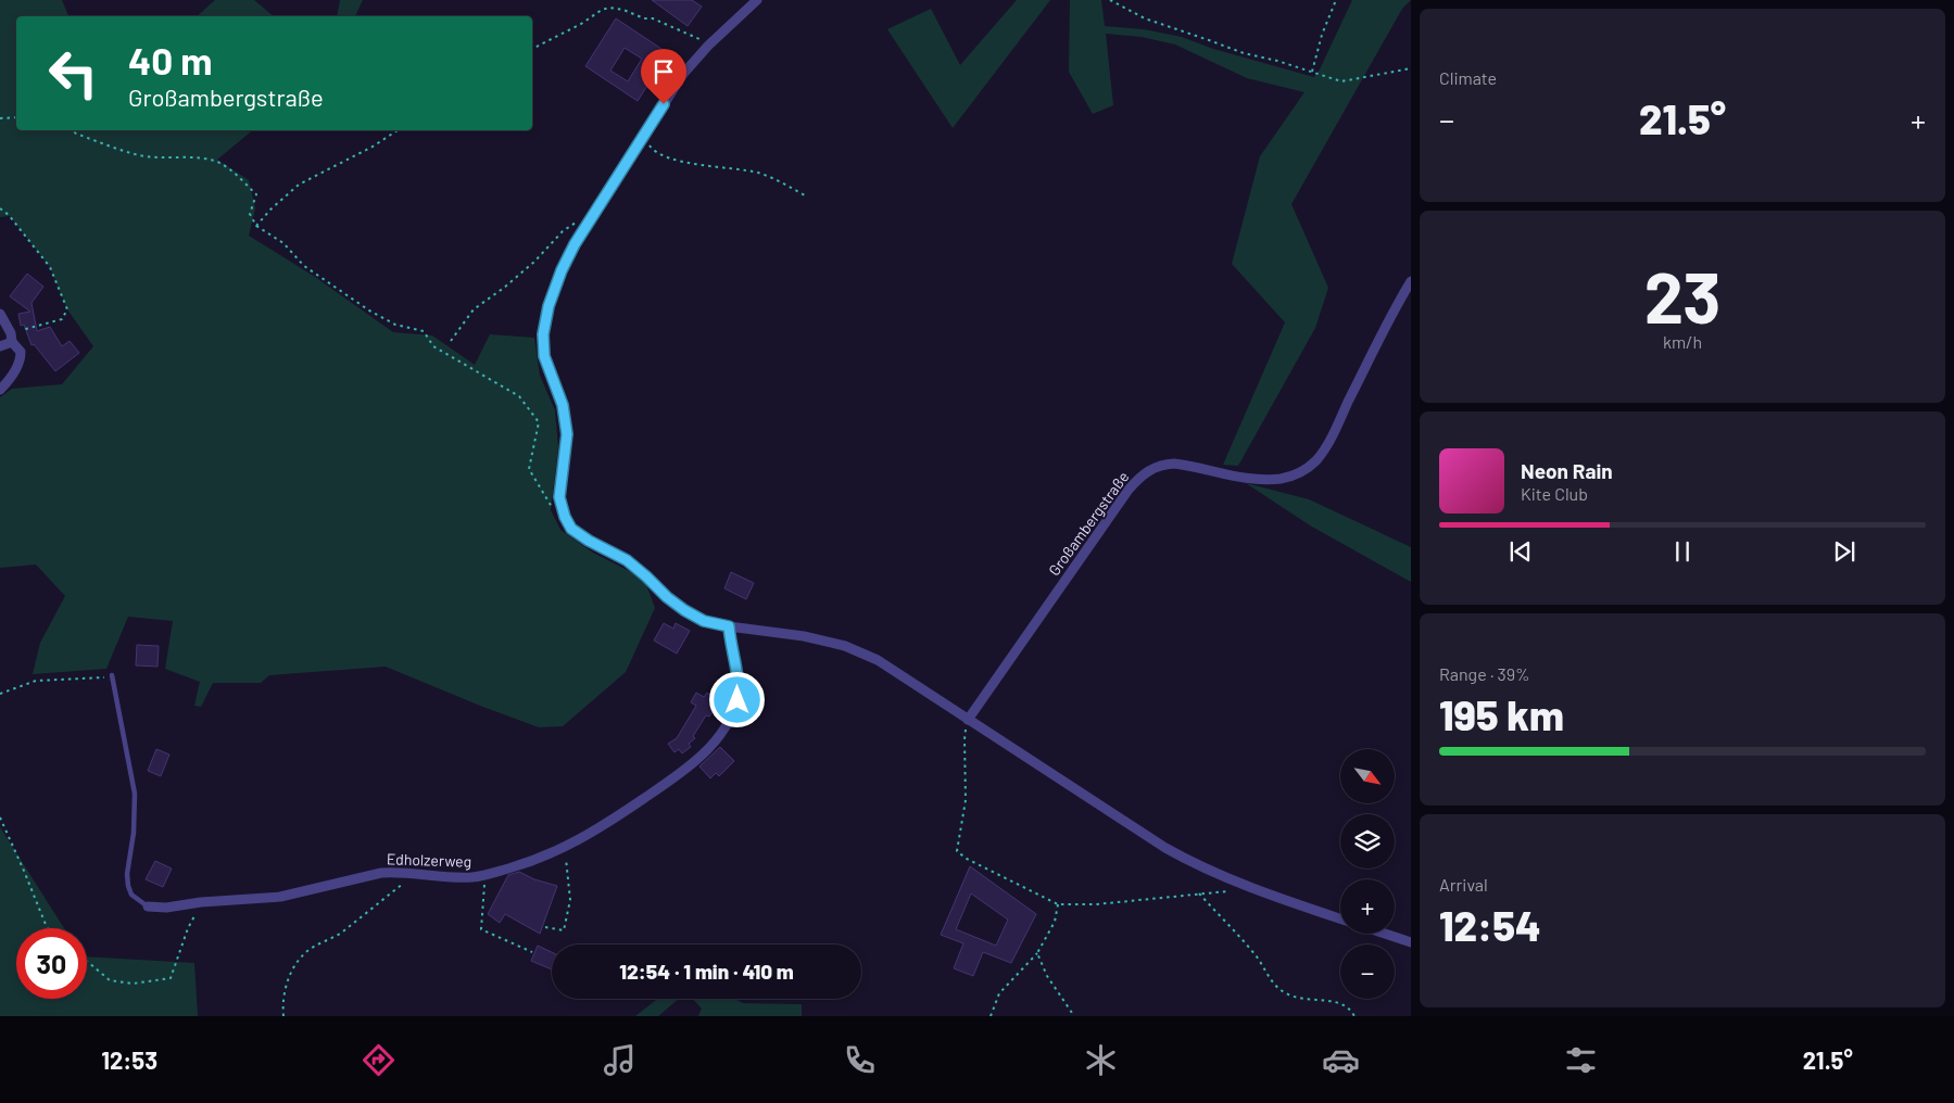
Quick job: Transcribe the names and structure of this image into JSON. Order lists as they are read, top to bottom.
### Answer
{
  "streets": {
    "street": ["Großambergstraße", "Edholzerweg"]
  },
  "north": "bottom right",
  "page": {
    "tile": [
      "Climate",
      ["23", "km/h"],
      ["Range · 39%", "195 km"],
      ["Arrival", "12:54"]
    ],
    "turn": ["40 m", "Großambergstraße"],
    "heat": ["−", "21.5°", "+"],
    "song": ["Neon Rain", "Kite Club"],
    "map_buttons": ["+", "−"],
    "limit": "30",
    "trip": "12:54 · 1 min · 410 m",
    "tabs": ["12:53", "21.5°"]
  }
}
